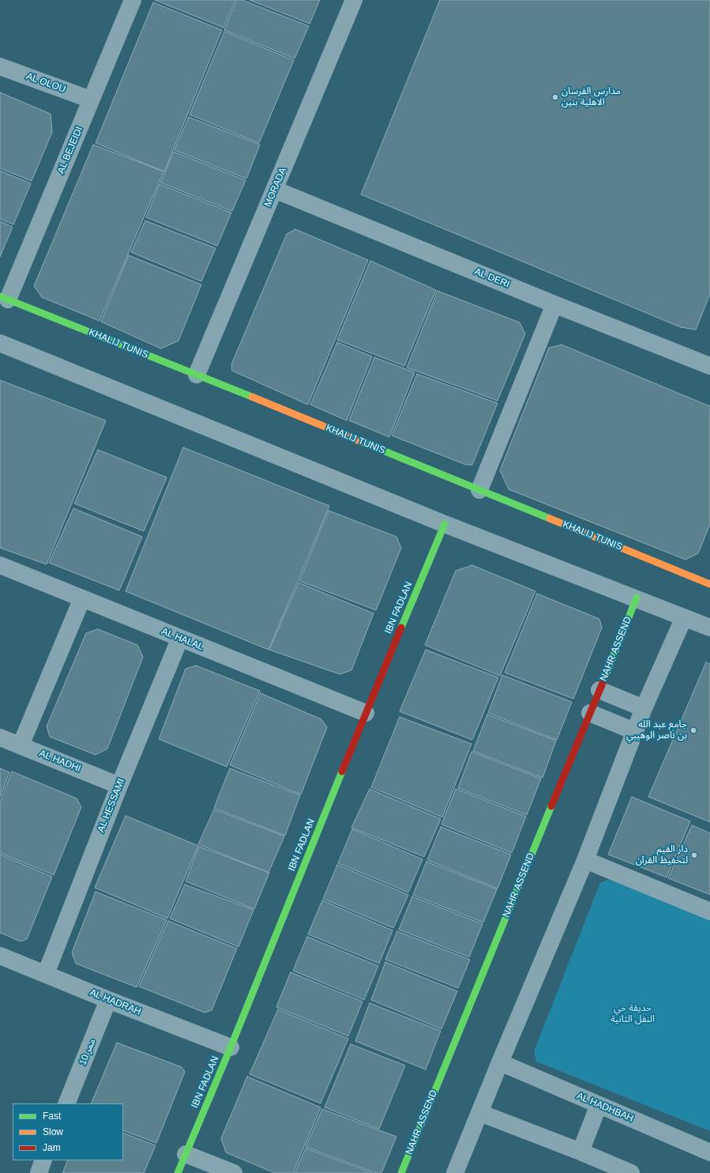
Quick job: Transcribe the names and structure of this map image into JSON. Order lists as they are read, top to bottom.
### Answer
{
  "streets": {
    "street": [
      "AL OLOU",
      "AL BEJEIDI",
      "MORADA",
      "AL DERI",
      "KHALIJ TUNIS",
      "IBN FADLAN",
      "AL HALAL",
      "NAHR ASSEND",
      "AL HADHI",
      "AL HESSAMI",
      "AL HADRAH",
      "ممر 10",
      "AL HADHBAH"
    ]
  },
  "crossings": [
    ["AL OLOU", "AL BEJEIDI"],
    ["AL BEJEIDI", "KHALIJ TUNIS"],
    ["MORADA", "AL DERI"],
    ["MORADA", "KHALIJ TUNIS"],
    ["IBN FADLAN", "AL HALAL"],
    ["IBN FADLAN", "AL HADRAH"],
    ["AL HALAL", "AL HESSAMI"],
    ["AL HADHI", "AL HESSAMI"],
    ["AL HESSAMI", "AL HADRAH"],
    ["AL HADRAH", "ممر 10"]
  ],
  "parks": ["حديقة حي النفل الثانية"],
  "places": ["مدارس الفرسان الاهلية بنين", "جامع عبد الله بن ناصر الوهيبي", "دار القيم لتحفيظ القرآن"],
  "legend": ["Fast", "Slow", "Jam"]
}
